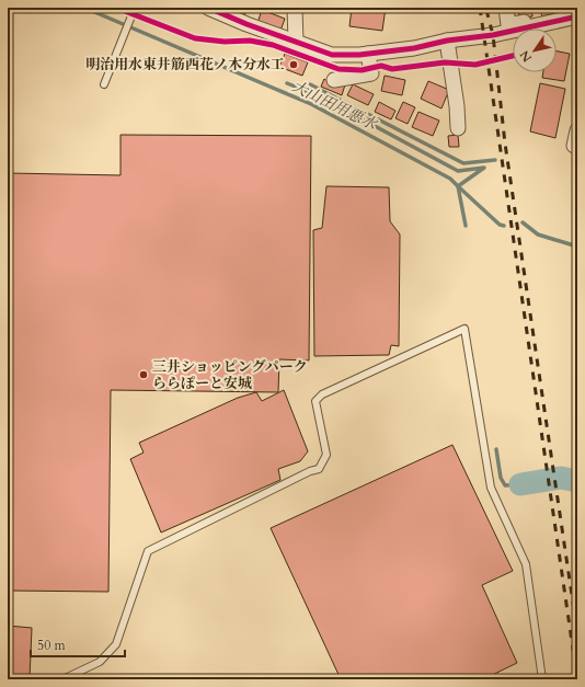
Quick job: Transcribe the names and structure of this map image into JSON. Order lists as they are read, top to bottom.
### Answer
{
  "water": ["大山田用悪水"],
  "places": ["明治用水東井筋西花ノ木分水工", "三井ショッピングパーク ららぽーと安城"],
  "scale_bar": "50 m",
  "north": "bottom left"
}
